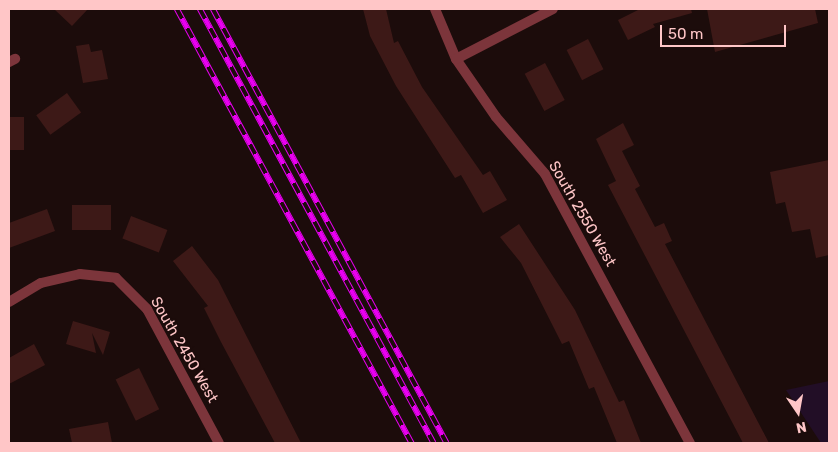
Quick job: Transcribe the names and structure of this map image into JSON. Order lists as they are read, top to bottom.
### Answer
{
  "streets": {
    "street": ["South 2550 West", "South 2450 West"]
  },
  "scale_bar": "50 m",
  "north": "bottom"
}
